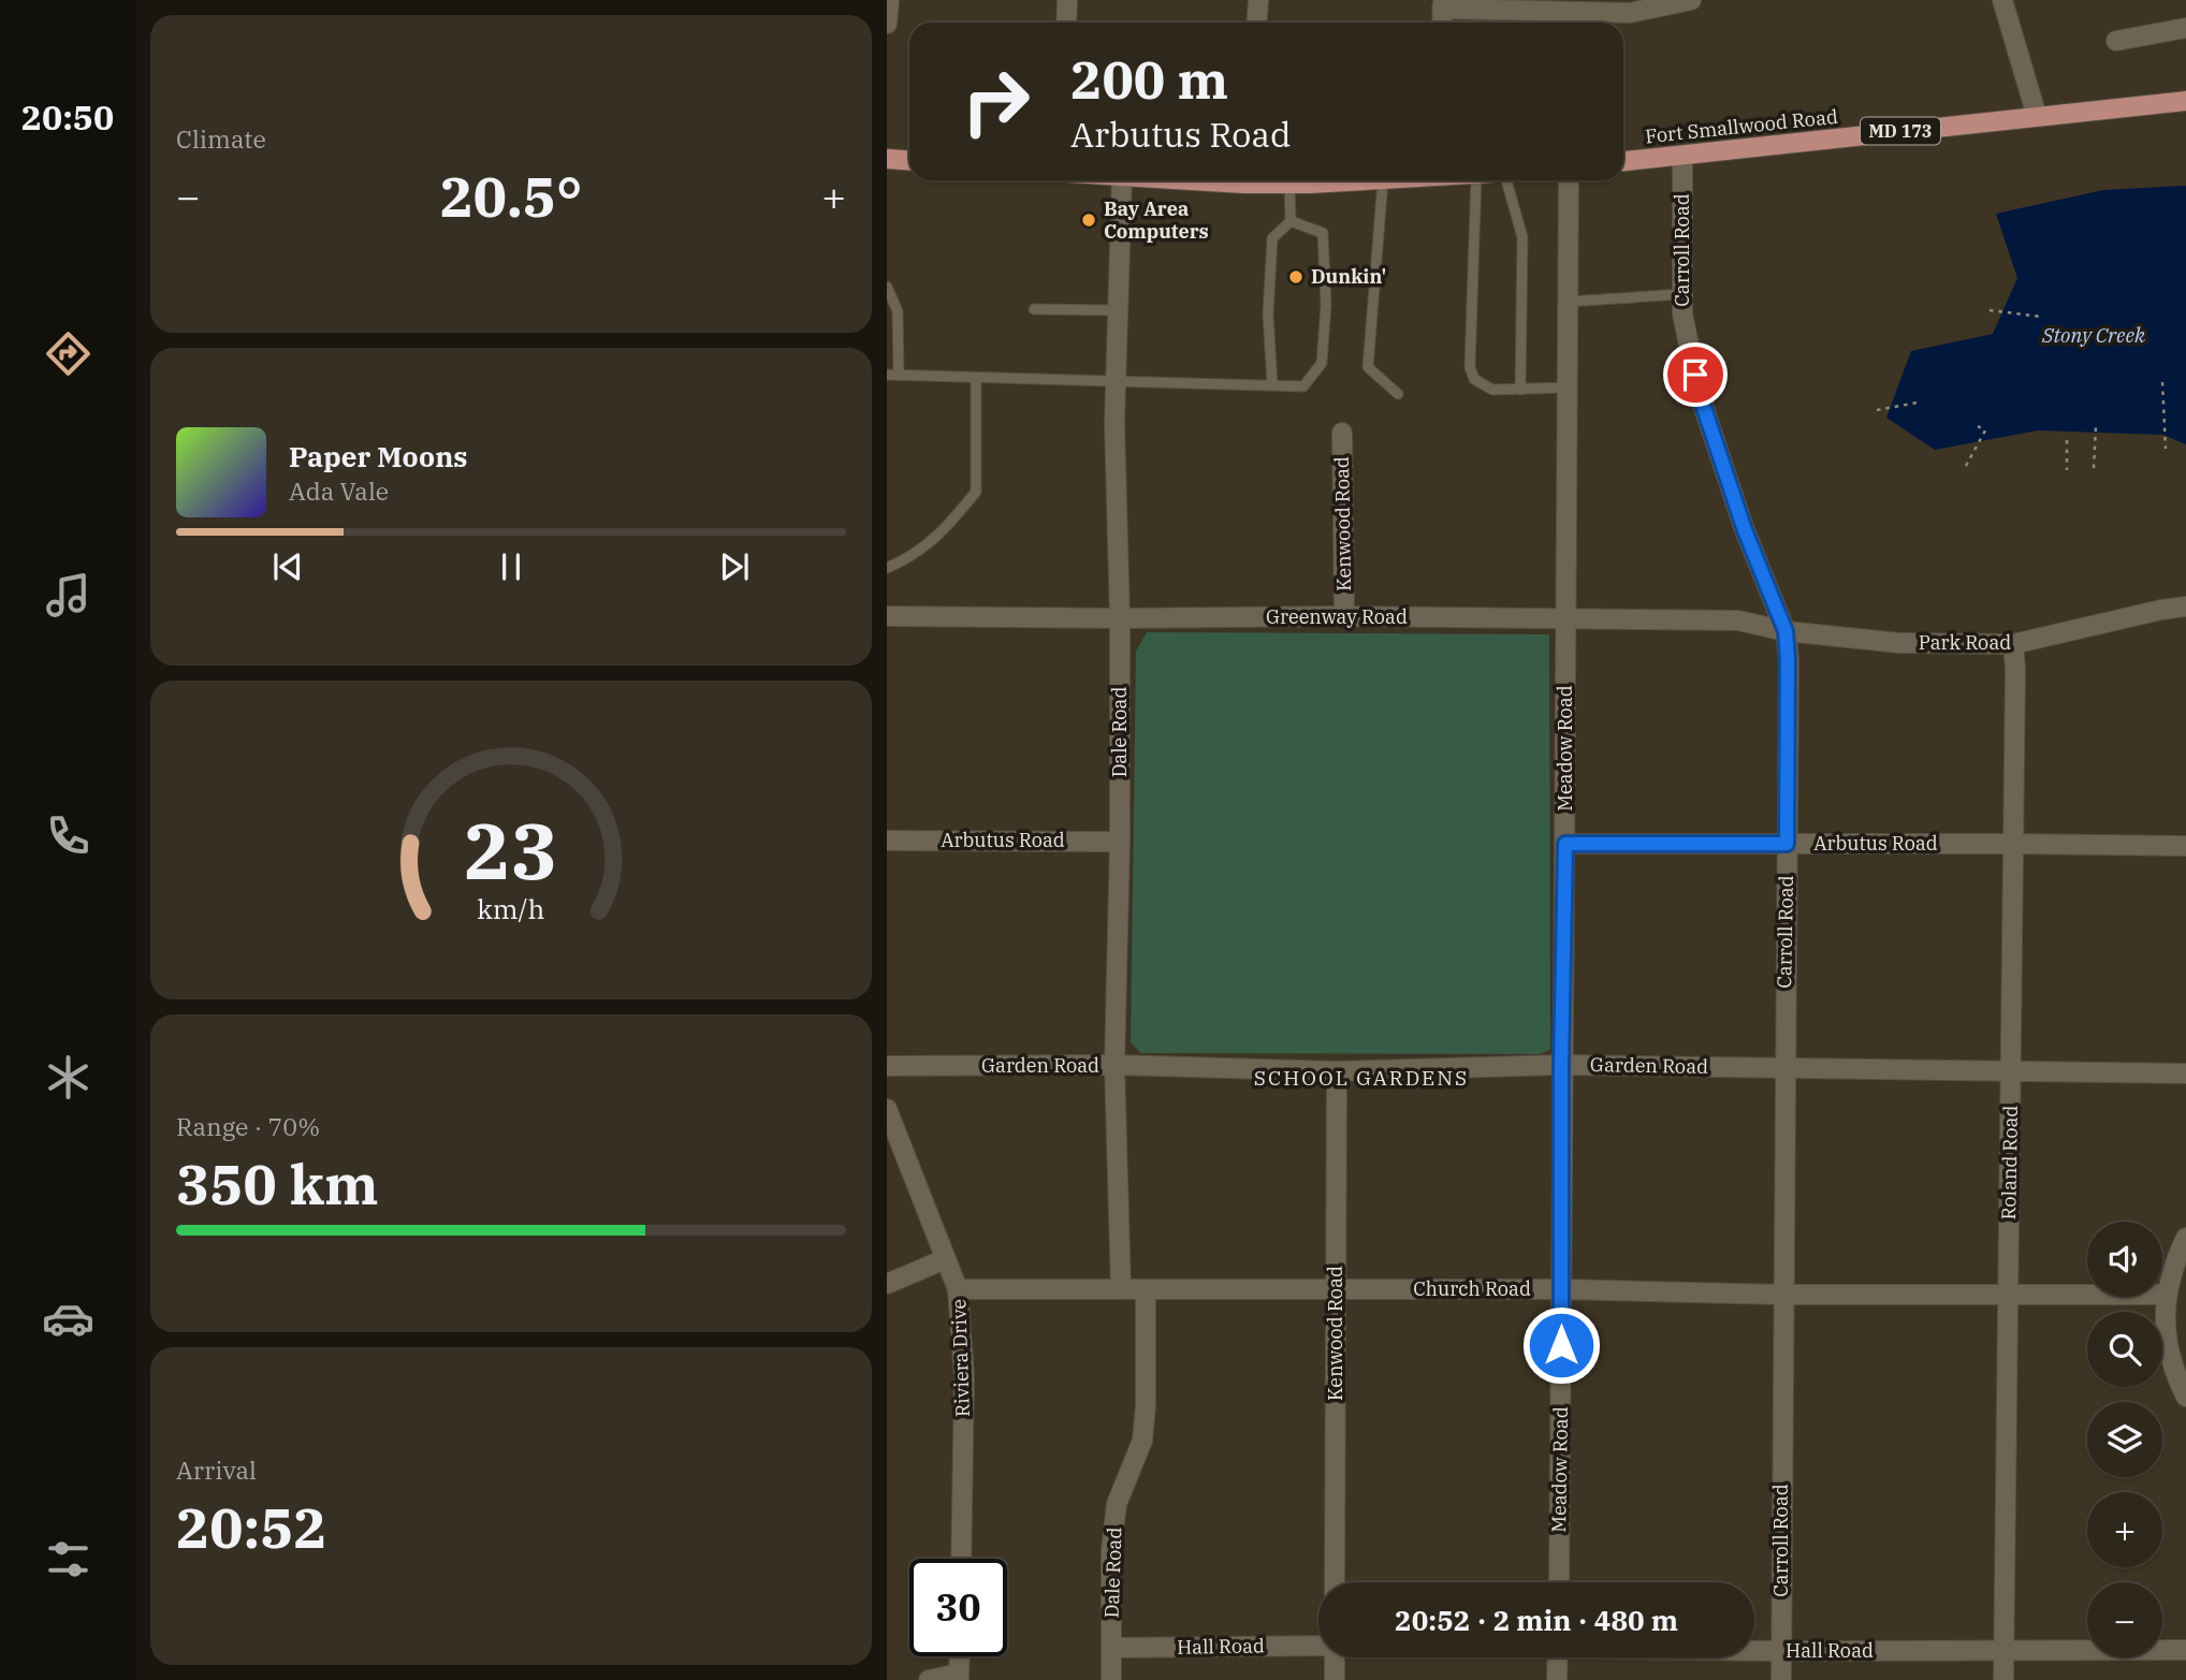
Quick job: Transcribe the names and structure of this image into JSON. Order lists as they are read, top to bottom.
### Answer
{
  "streets": {
    "main road": ["Fort Smallwood Road", "MD 173"],
    "street": [
      "Carroll Road",
      "Kenwood Road",
      "Greenway Road",
      "Park Road",
      "Dale Road",
      "Meadow Road",
      "Arbutus Road",
      "Garden Road",
      "Roland Road",
      "Church Road",
      "Riviera Drive",
      "Hall Road"
    ]
  },
  "crossings": [
    ["Fort Smallwood Road", "Carroll Road"],
    ["Carroll Road", "Greenway Road"],
    ["Carroll Road", "Park Road"],
    ["Carroll Road", "Arbutus Road"],
    ["Carroll Road", "Garden Road"],
    ["Carroll Road", "Church Road"],
    ["Carroll Road", "Hall Road"],
    ["Kenwood Road", "Greenway Road"],
    ["Kenwood Road", "Garden Road"],
    ["Kenwood Road", "Church Road"],
    ["Greenway Road", "Park Road"],
    ["Greenway Road", "Dale Road"],
    ["Greenway Road", "Meadow Road"],
    ["Park Road", "Roland Road"],
    ["Dale Road", "Arbutus Road"],
    ["Dale Road", "Garden Road"],
    ["Dale Road", "Church Road"],
    ["Dale Road", "Hall Road"],
    ["Meadow Road", "Arbutus Road"],
    ["Meadow Road", "Garden Road"],
    ["Meadow Road", "Church Road"],
    ["Arbutus Road", "Roland Road"],
    ["Garden Road", "Roland Road"],
    ["Roland Road", "Church Road"],
    ["Roland Road", "Hall Road"],
    ["Church Road", "Riviera Drive"]
  ],
  "districts": ["SCHOOL GARDENS"],
  "water": ["Stony Creek"],
  "places": ["Bay Area Computers", "Dunkin'"],
  "page": {
    "tabs": "20:50",
    "tile": [
      "Climate",
      ["Range · 70%", "350 km"],
      ["Arrival", "20:52"]
    ],
    "turn": ["200 m", "Arbutus Road"],
    "heat": ["−", "20.5°", "+"],
    "song": ["Paper Moons", "Ada Vale"],
    "map_buttons": ["+", "−"],
    "limit": "30",
    "trip": "20:52 · 2 min · 480 m",
    "gauge": ["23", "km/h"]
  }
}
